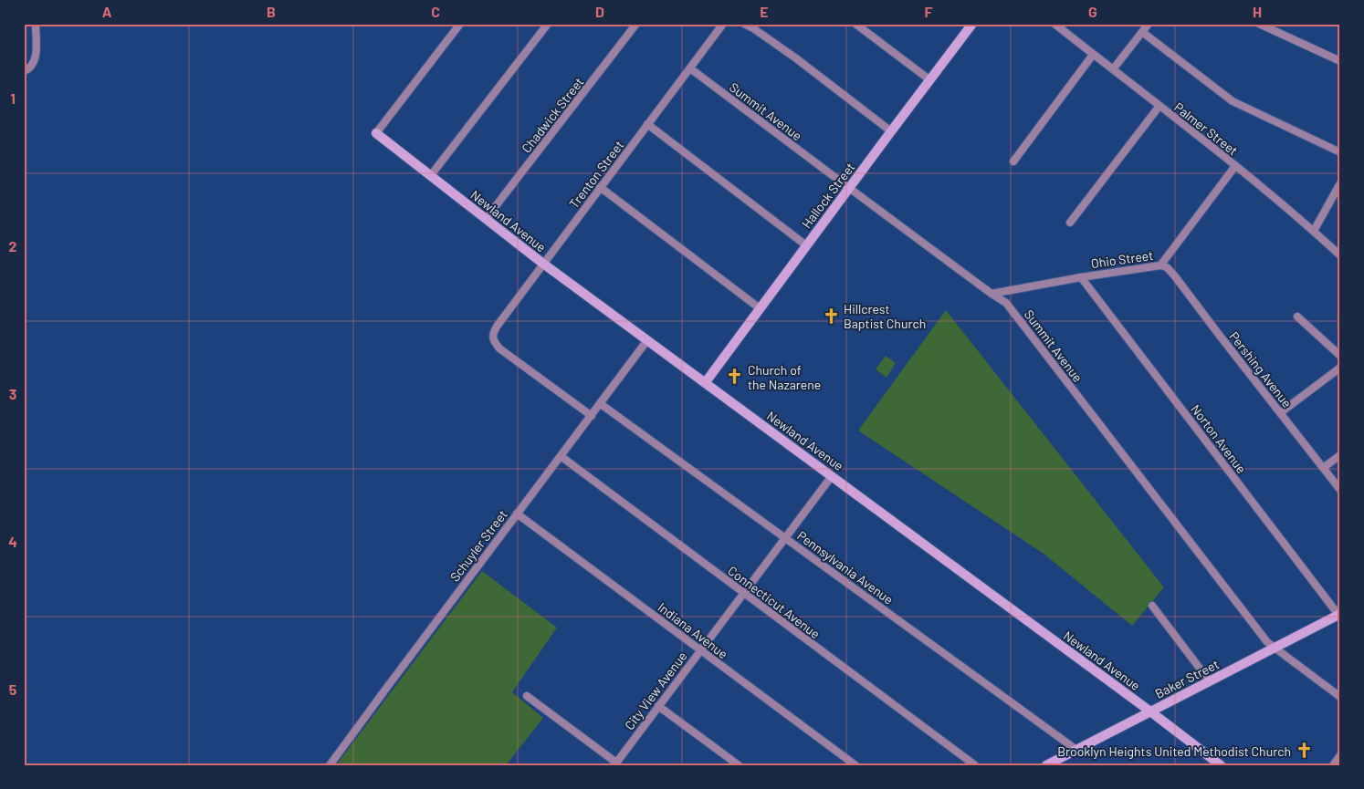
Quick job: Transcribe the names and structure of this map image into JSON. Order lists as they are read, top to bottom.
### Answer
{
  "streets": {
    "street": [
      "Summit Avenue",
      "Chadwick Street",
      "Palmer Street",
      "Trenton Street",
      "Hallock Street",
      "Newland Avenue",
      "Ohio Street",
      "Pershing Avenue",
      "Norton Avenue",
      "Schuyler Street",
      "Pennsylvania Avenue",
      "Connecticut Avenue",
      "Indiana Avenue",
      "Baker Street",
      "City View Avenue"
    ]
  },
  "crossings": [
    ["Summit Avenue", "Trenton Street"],
    ["Summit Avenue", "Hallock Street"],
    ["Summit Avenue", "Ohio Street"],
    ["Summit Avenue", "Baker Street"],
    ["Chadwick Street", "Newland Avenue"],
    ["Palmer Street", "Ohio Street"],
    ["Trenton Street", "Newland Avenue"],
    ["Trenton Street", "Schuyler Street"],
    ["Hallock Street", "Newland Avenue"],
    ["Newland Avenue", "Schuyler Street"],
    ["Newland Avenue", "Baker Street"],
    ["Newland Avenue", "City View Avenue"],
    ["Ohio Street", "Pershing Avenue"],
    ["Ohio Street", "Norton Avenue"],
    ["Norton Avenue", "Baker Street"],
    ["Schuyler Street", "Pennsylvania Avenue"],
    ["Schuyler Street", "Connecticut Avenue"],
    ["Schuyler Street", "Indiana Avenue"],
    ["Pennsylvania Avenue", "Baker Street"],
    ["Pennsylvania Avenue", "City View Avenue"],
    ["Connecticut Avenue", "City View Avenue"],
    ["Indiana Avenue", "City View Avenue"]
  ],
  "places": {
    "church": ["Hillcrest Baptist Church", "Church of the Nazarene", "Brooklyn Heights United Methodist Church"]
  },
  "grid": {
    "columns": [
      "A",
      "B",
      "C",
      "D",
      "E",
      "F",
      "G",
      "H"
    ],
    "rows": [
      "1",
      "2",
      "3",
      "4",
      "5"
    ]
  }
}
